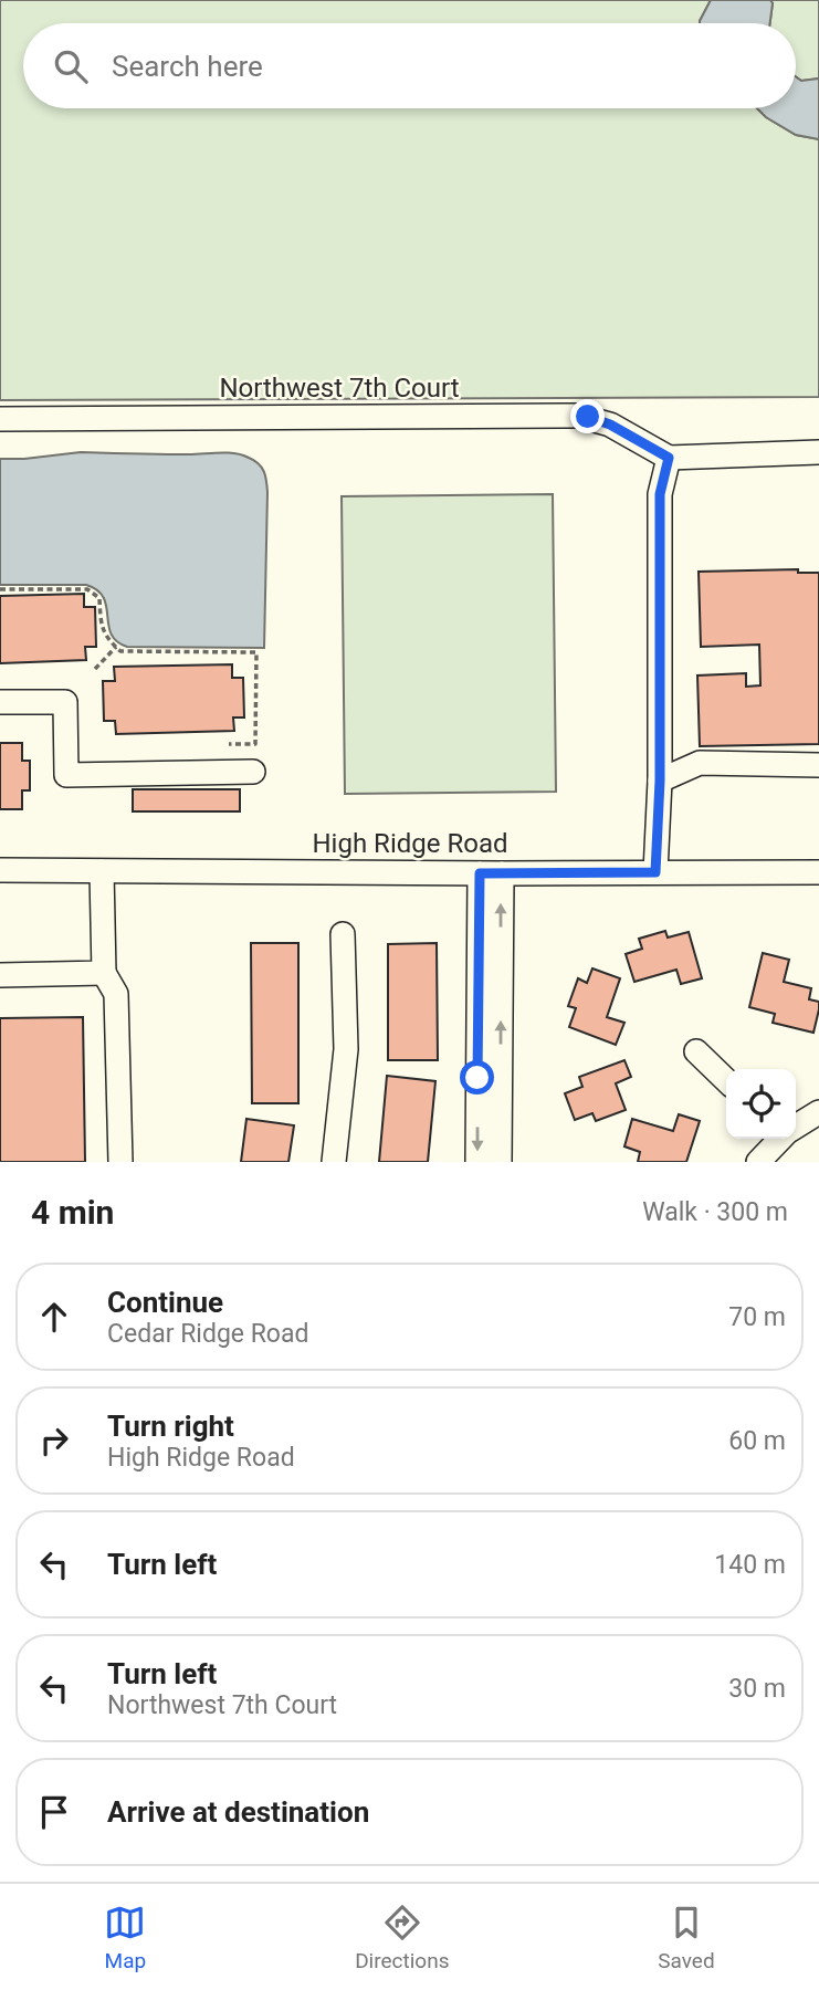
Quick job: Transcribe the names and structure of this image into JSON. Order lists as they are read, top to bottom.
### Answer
{
  "streets": {
    "street": ["Northwest 7th Court", "High Ridge Road"]
  },
  "page": {
    "search": "Search here",
    "heading": ["4 min", "Walk · 300 m"],
    "list": [
      ["Continue", "Cedar Ridge Road", "70 m"],
      ["Turn right", "High Ridge Road", "60 m"],
      ["Turn left", "140 m"],
      ["Turn left", "Northwest 7th Court", "30 m"],
      "Arrive at destination"
    ],
    "nav": ["Map", "Directions", "Saved"]
  }
}
